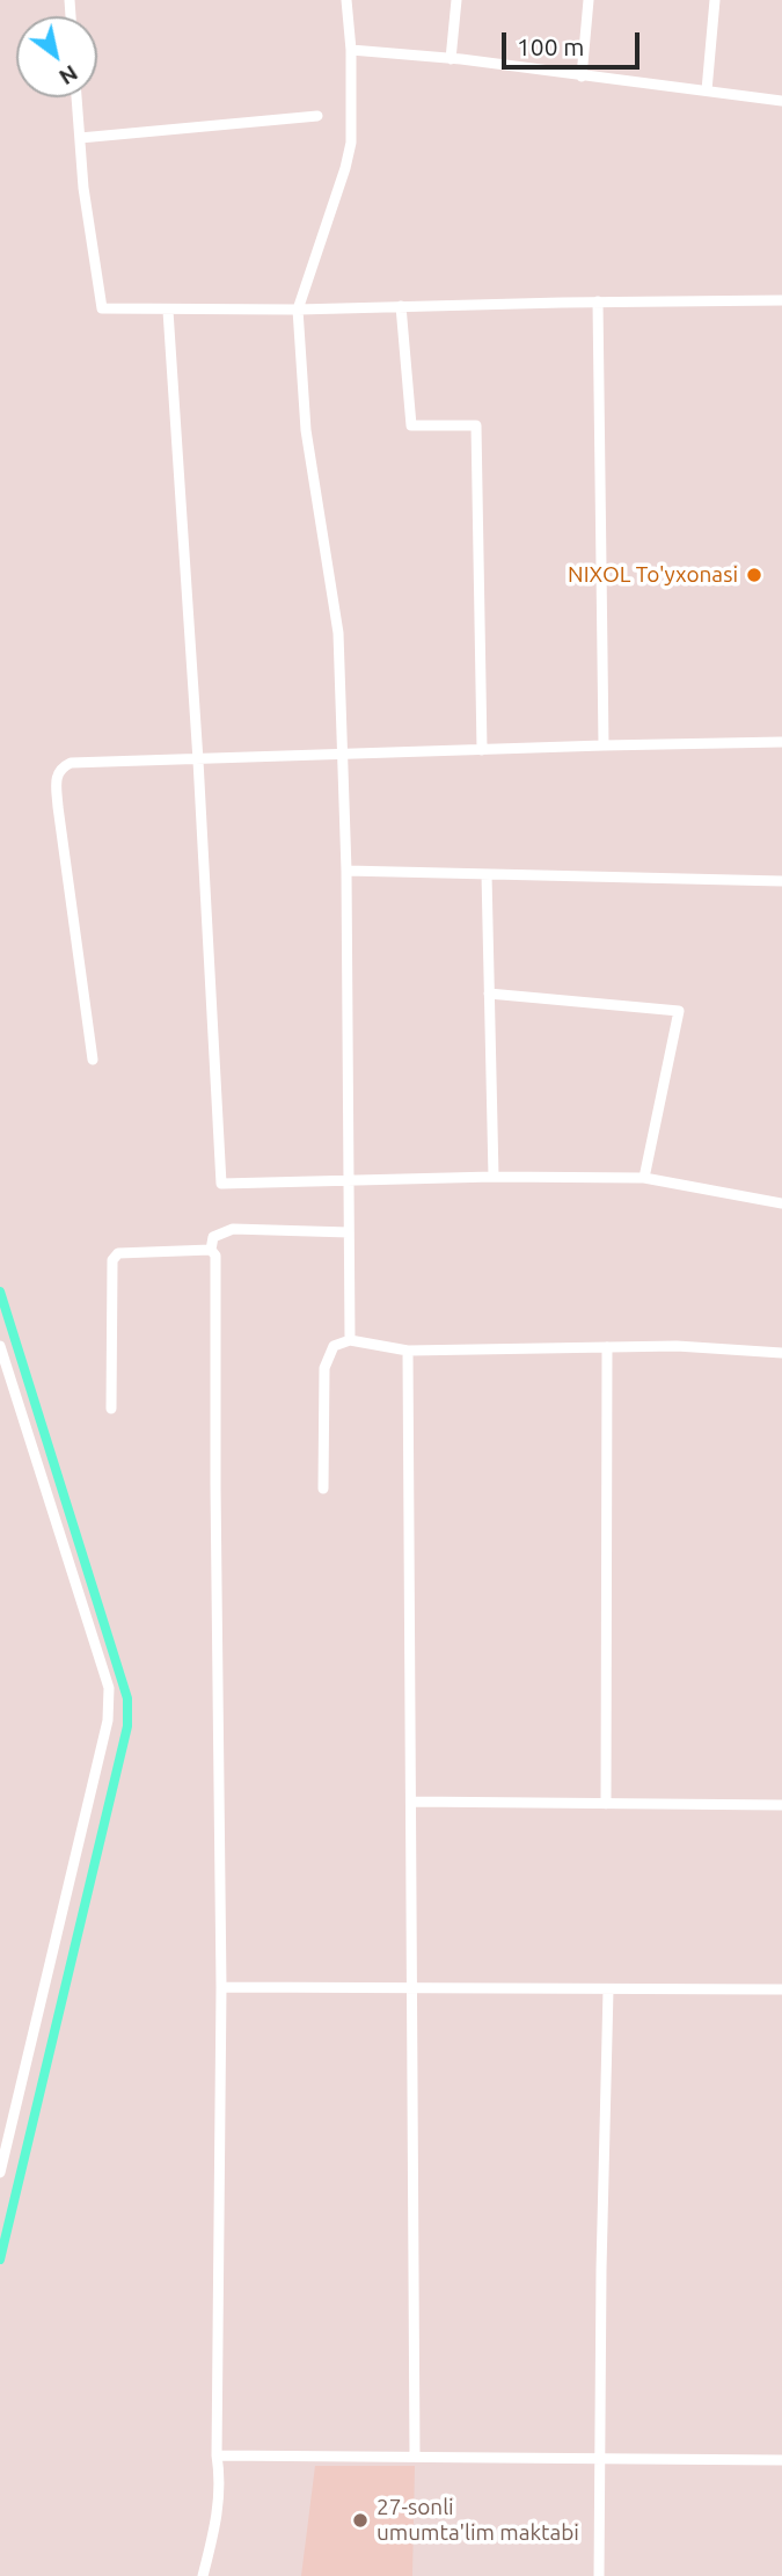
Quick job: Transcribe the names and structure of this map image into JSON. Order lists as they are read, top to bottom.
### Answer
{
  "places": ["NIXOL To'yxonasi", "27-sonli umumta'lim maktabi"],
  "scale_bar": "100 m",
  "north": "bottom right"
}
